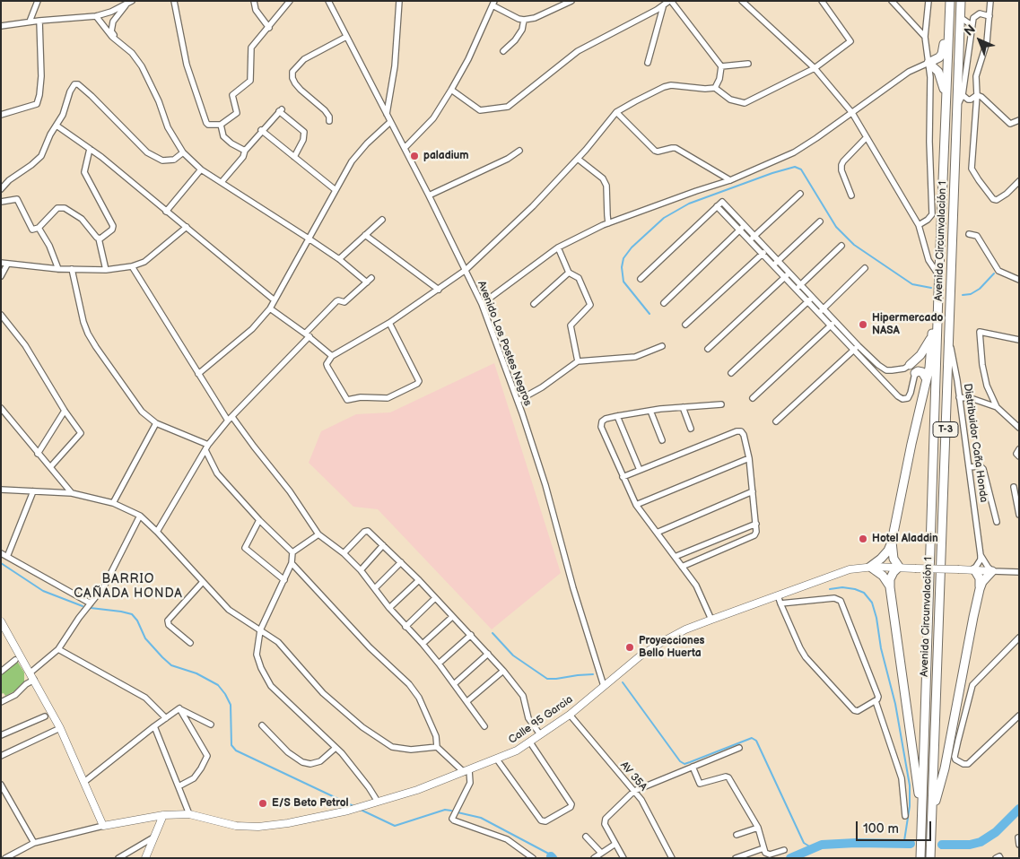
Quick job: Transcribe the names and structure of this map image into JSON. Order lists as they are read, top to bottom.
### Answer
{
  "streets": {
    "main road": ["Avenida Circunvalación 1", "T-3"],
    "street": [
      "Avenido Los Postes Negros",
      "Distribuidor Caña Honda",
      "Calle 95 Garcia",
      "AV 35A"
    ]
  },
  "crossings": [
    ["Avenida Circunvalación 1", "Distribuidor Caña Honda"],
    ["Avenido Los Postes Negros", "Calle 95 Garcia"],
    ["Distribuidor Caña Honda", "Calle 95 Garcia"],
    ["Calle 95 Garcia", "AV 35A"]
  ],
  "districts": ["BARRIO CAÑADA HONDA"],
  "places": [
    "paladium",
    "Hipermercado NASA",
    "Hotel Aladdin",
    "Proyecciones Bello Huerta",
    "E/S Beto Petrol"
  ],
  "scale_bar": "100 m",
  "north": "top left"
}
